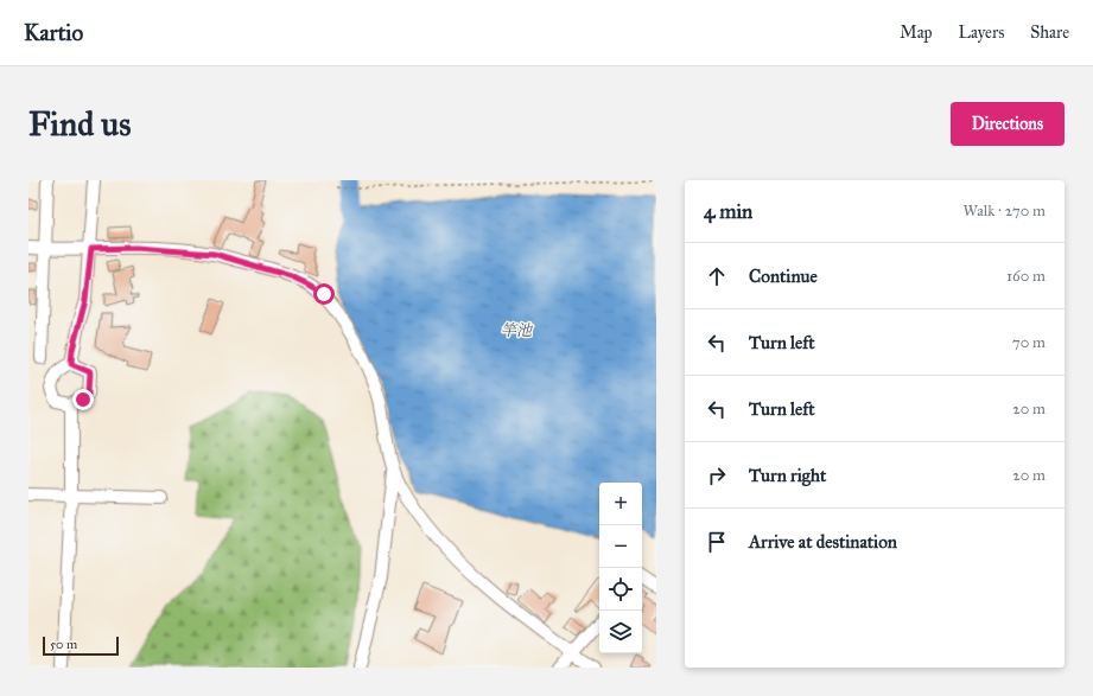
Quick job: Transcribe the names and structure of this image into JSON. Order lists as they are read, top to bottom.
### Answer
{
  "water": ["竿池"],
  "scale_bar": "50 m",
  "page": {
    "header": "Kartio",
    "nav": ["Map", "Layers", "Share"],
    "buttons": "Directions",
    "title": "Find us",
    "heading": ["4 min", "Walk · 270 m"],
    "list": [
      ["Continue", "160 m"],
      ["Turn left", "70 m"],
      ["Turn left", "20 m"],
      ["Turn right", "20 m"],
      "Arrive at destination"
    ],
    "map_buttons": ["+", "−"],
    "scale": "50 m"
  }
}
